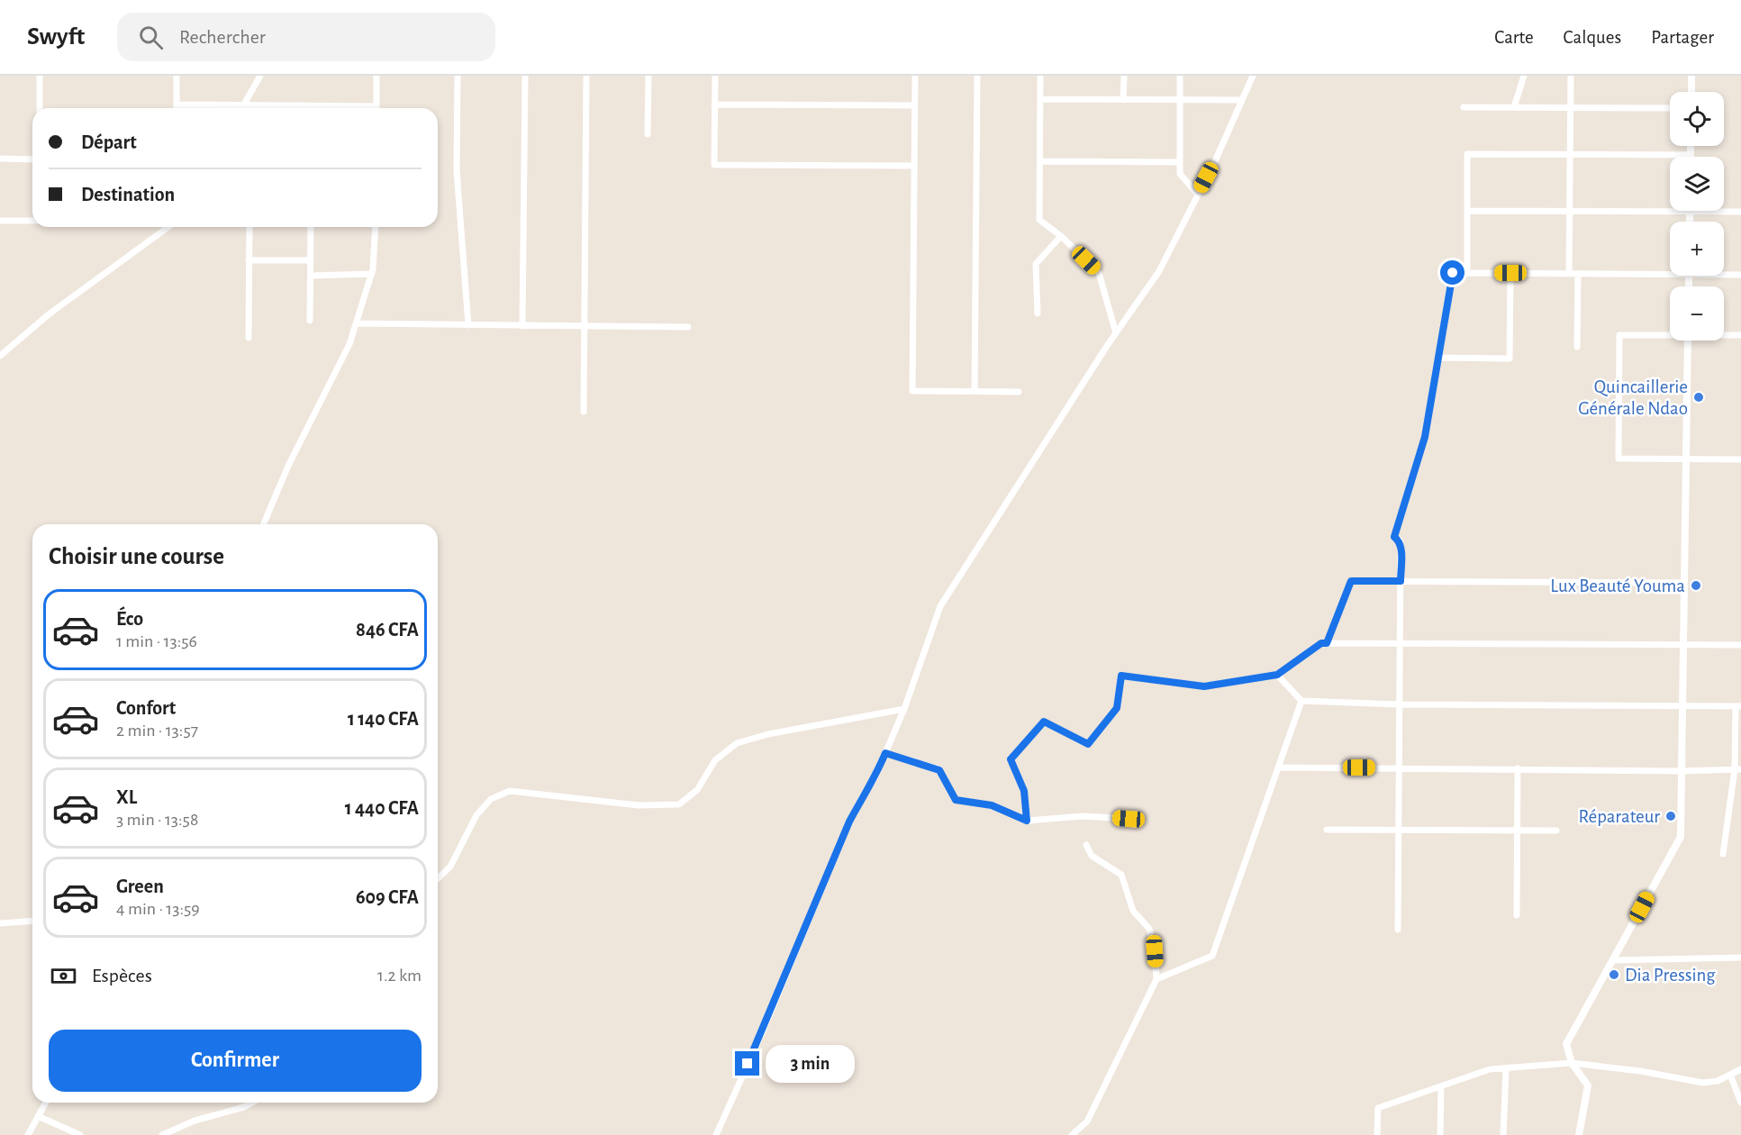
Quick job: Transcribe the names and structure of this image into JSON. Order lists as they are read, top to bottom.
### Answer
{
  "places": [
    "Quincaillerie Générale Ndao",
    "Lux Beauté Youma",
    "Réparateur",
    "Dia Pressing"
  ],
  "page": {
    "header": "Swyft",
    "search": "Rechercher",
    "nav": ["Carte", "Calques", "Partager"],
    "map_buttons": ["+", "−"],
    "banner": ["Départ", "Destination"],
    "heading": "Choisir une course",
    "list": [
      {
        "name": "Éco",
        "note": "1 min · 13:56",
        "value": "846 CFA"
      },
      {
        "name": "Confort",
        "note": "2 min · 13:57",
        "value": "1 140 CFA"
      },
      {
        "name": "XL",
        "note": "3 min · 13:58",
        "value": "1 440 CFA"
      },
      {
        "name": "Green",
        "note": "4 min · 13:59",
        "value": "609 CFA"
      }
    ],
    "pay": ["Espèces", "1.2 km"],
    "buttons": "Confirmer",
    "bubble": "3 min"
  }
}
